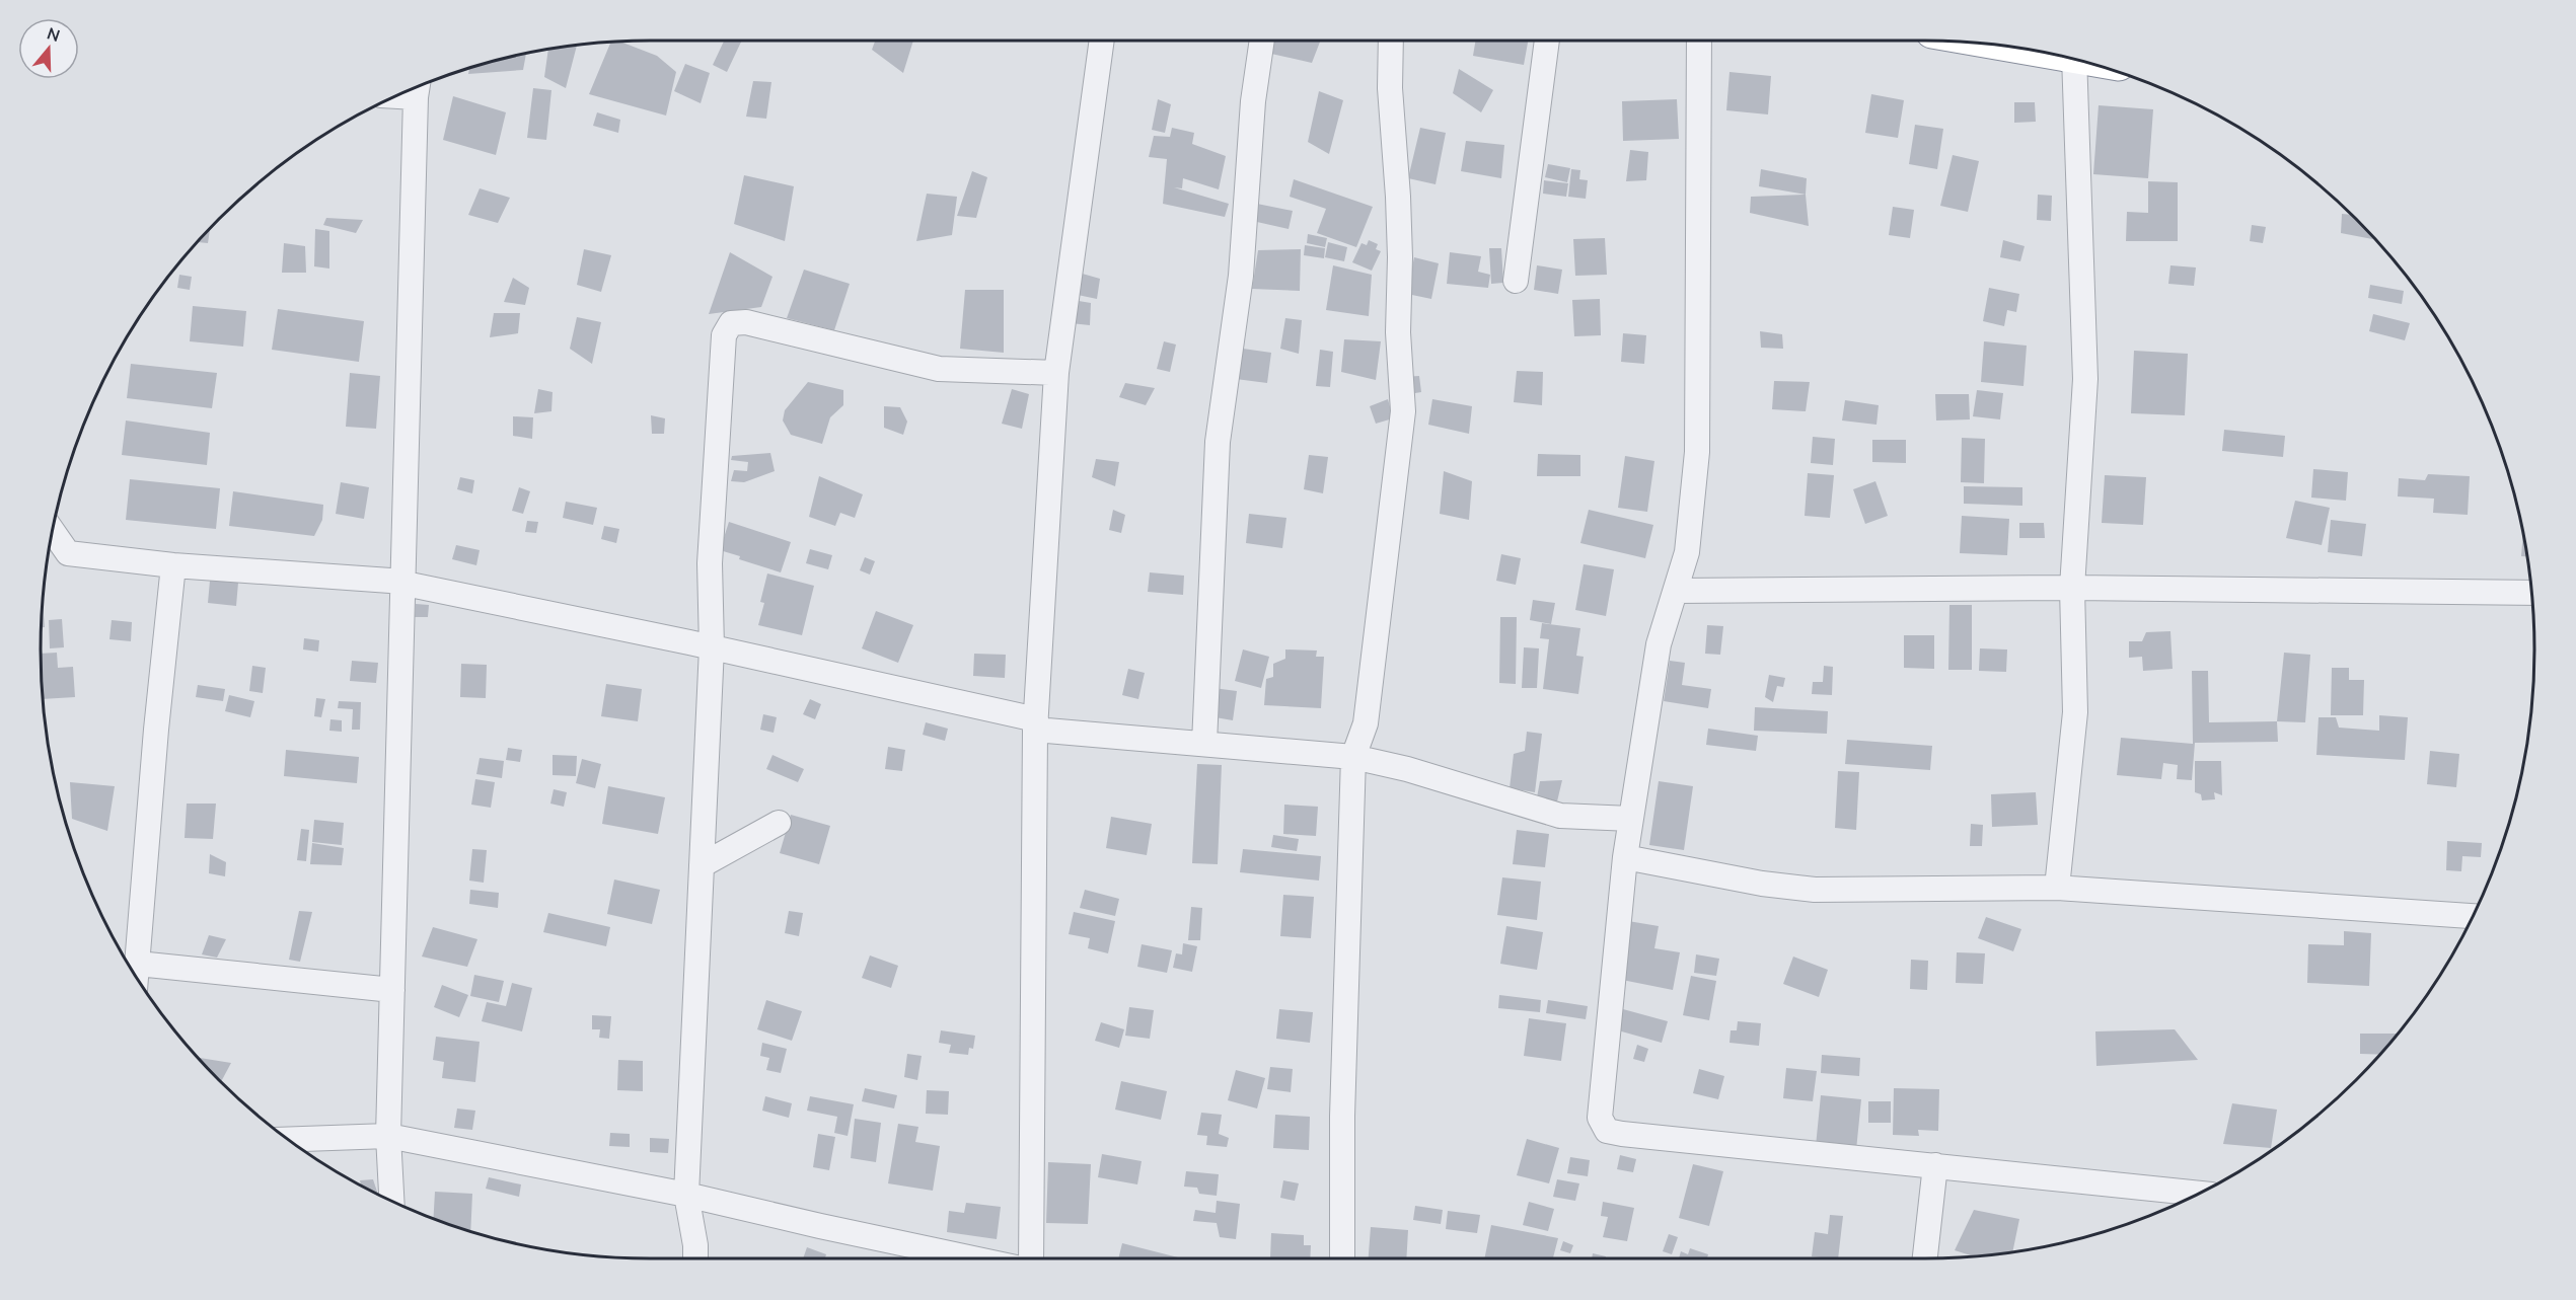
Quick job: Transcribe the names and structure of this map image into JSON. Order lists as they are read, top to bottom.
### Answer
{
  "north": "top"
}
